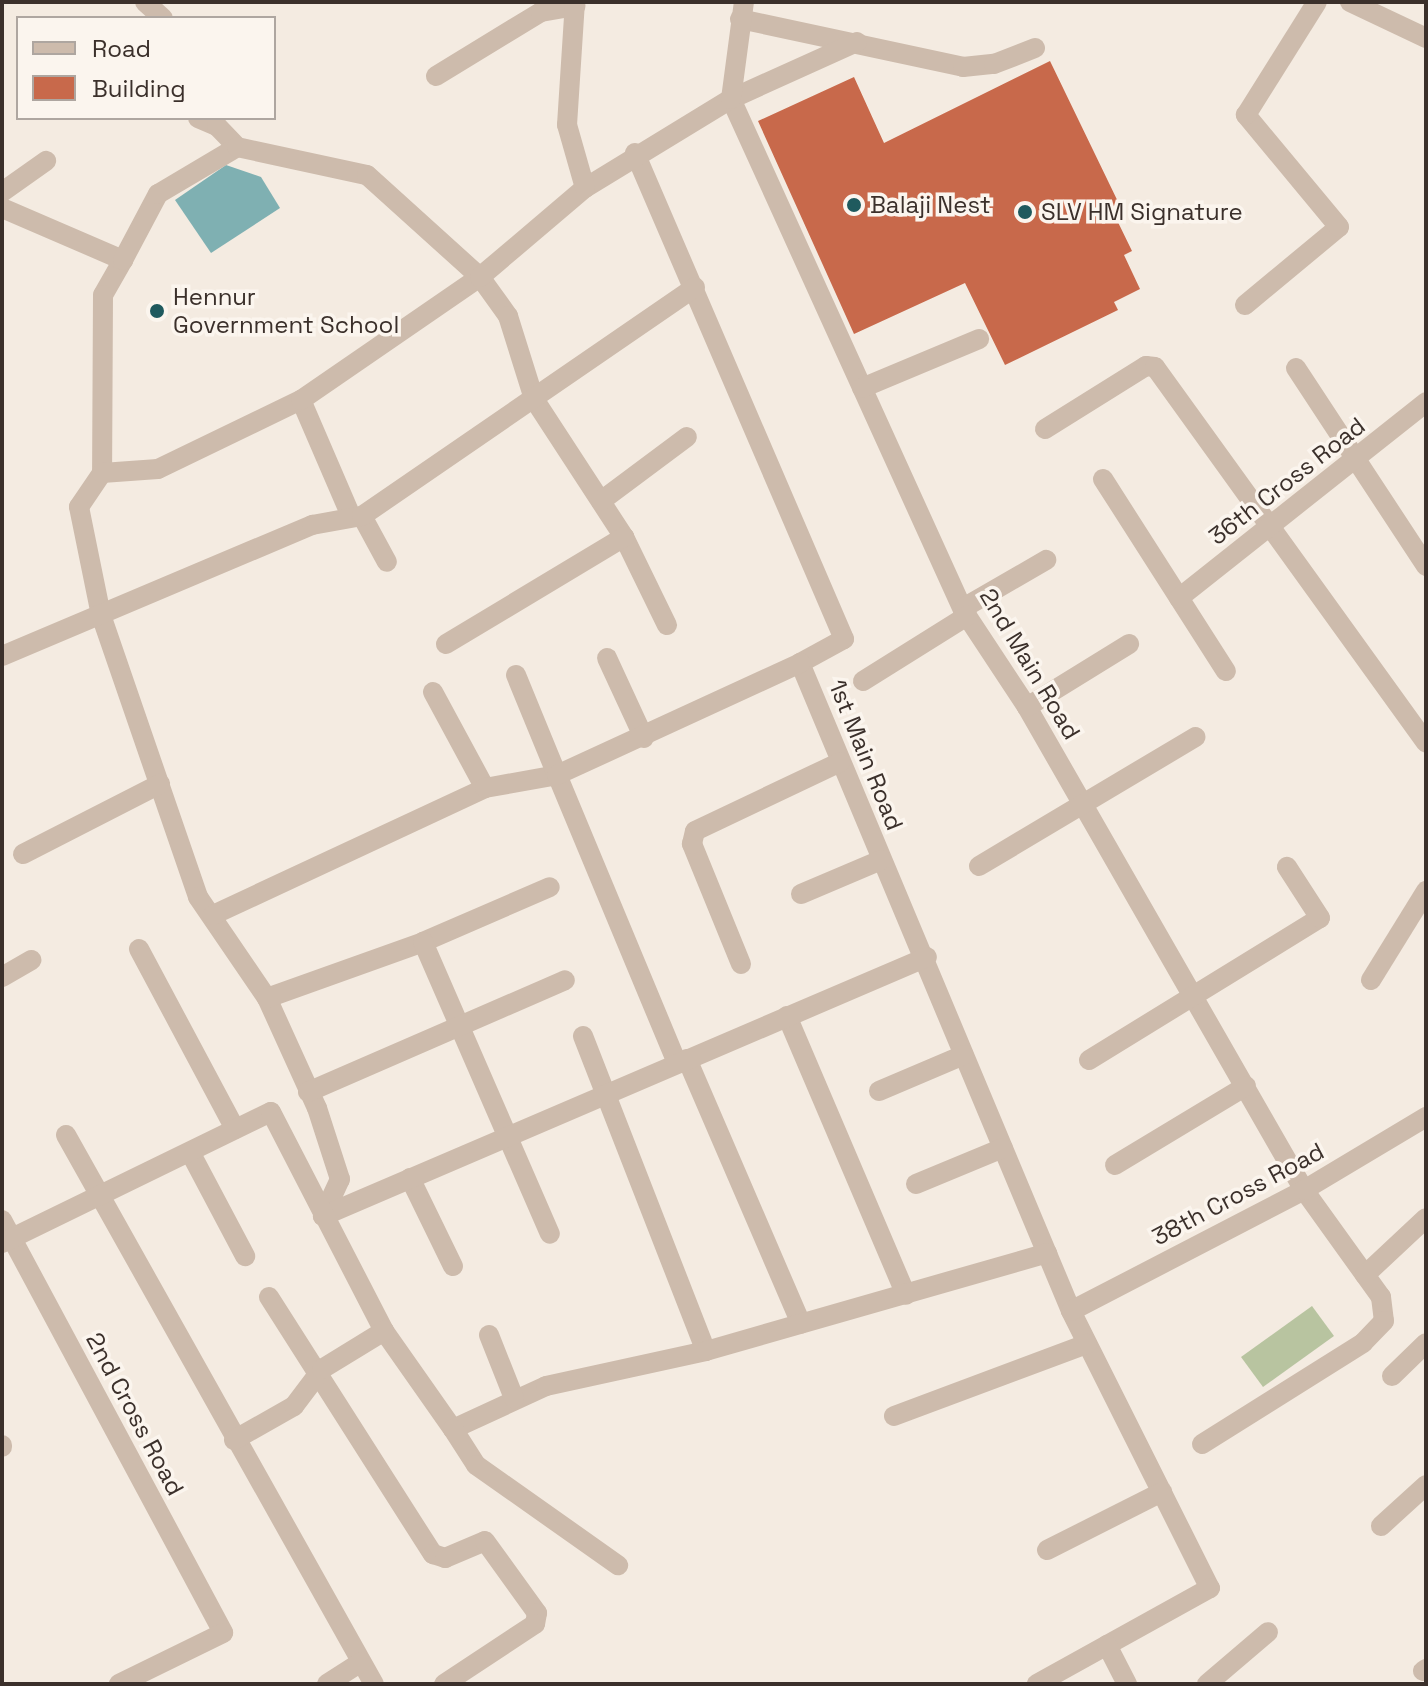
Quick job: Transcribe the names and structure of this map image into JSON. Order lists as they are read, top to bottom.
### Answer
{
  "streets": {
    "street": [
      "36th Cross Road",
      "2nd Main Road",
      "1st Main Road",
      "38th Cross Road",
      "2nd Cross Road"
    ]
  },
  "crossings": [
    ["2nd Main Road", "38th Cross Road"],
    ["1st Main Road", "38th Cross Road"]
  ],
  "places": ["Balaji Nest", "SLV HM Signature", "Hennur Government School"],
  "legend": ["Road", "Building"]
}
